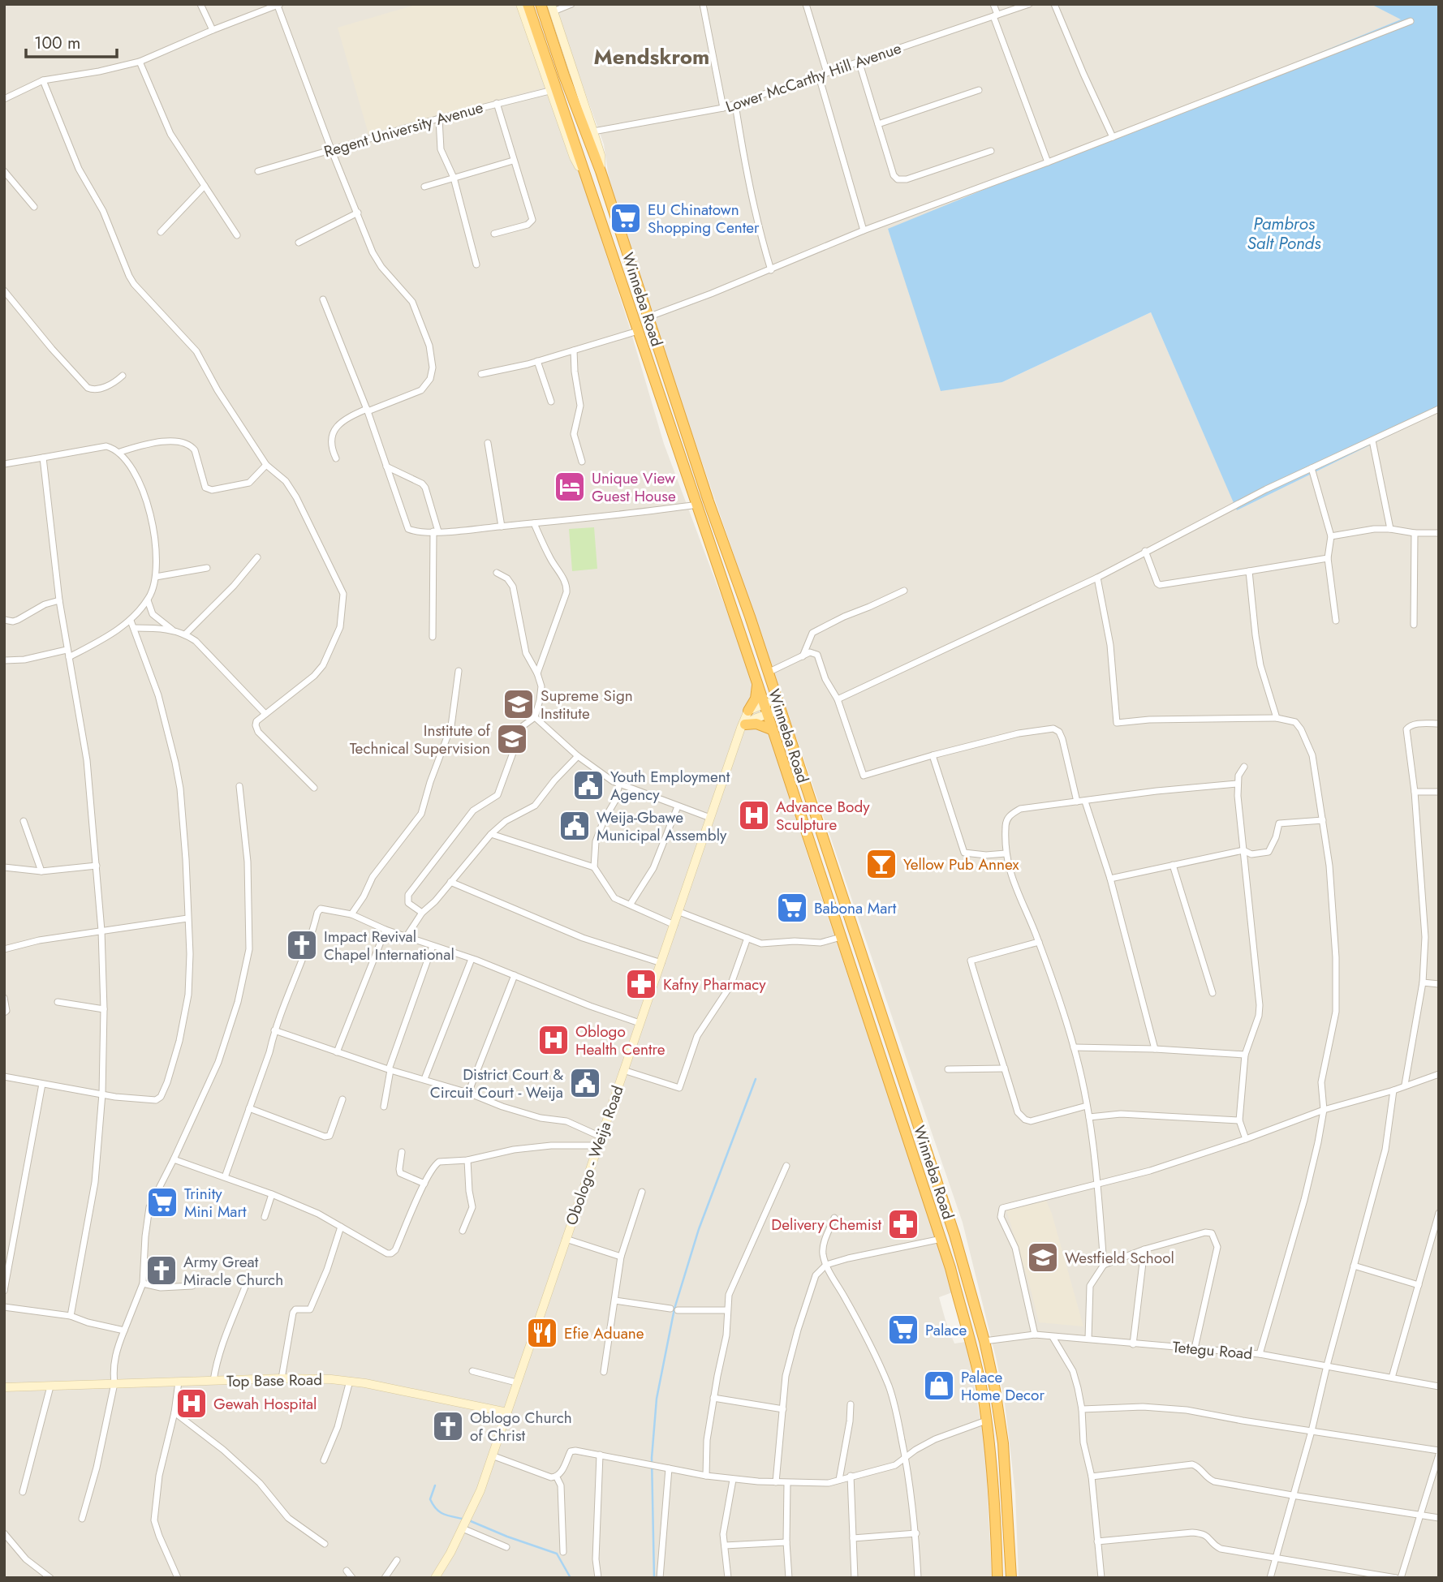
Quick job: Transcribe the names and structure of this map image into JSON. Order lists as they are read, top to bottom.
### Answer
{
  "streets": {
    "highway": ["Winneba Road"],
    "street": [
      "Lower McCarthy Hill Avenue",
      "Regent University Avenue",
      "Obologo - Weija Road",
      "Tetegu Road",
      "Top Base Road"
    ]
  },
  "crossings": [
    ["Winneba Road", "Tetegu Road"],
    ["Obologo - Weija Road", "Top Base Road"]
  ],
  "districts": ["Mendskrom"],
  "water": ["Pambros Salt Ponds"],
  "places": {
    "supermarket": [
      "EU Chinatown Shopping Center",
      "Babona Mart",
      "Trinity Mini Mart",
      "Palace"
    ],
    "hotel": ["Unique View Guest House"],
    "school or university": ["Supreme Sign Institute", "Institute of Technical Supervision", "Westfield School"],
    "public building": ["Youth Employment Agency", "Weija-Gbawe Municipal Assembly", "District Court & Circuit Court - Weija"],
    "hospital": ["Advance Body Sculpture", "Oblogo Health Centre", "Gewah Hospital"],
    "bar": ["Yellow Pub Annex"],
    "church": ["Impact Revival Chapel International", "Army Great Miracle Church", "Oblogo Church of Christ"],
    "pharmacy": ["Kafny Pharmacy", "Delivery Chemist"],
    "restaurant": ["Efie Aduane"],
    "shop": ["Palace Home Decor"]
  },
  "scale_bar": "100 m"
}
